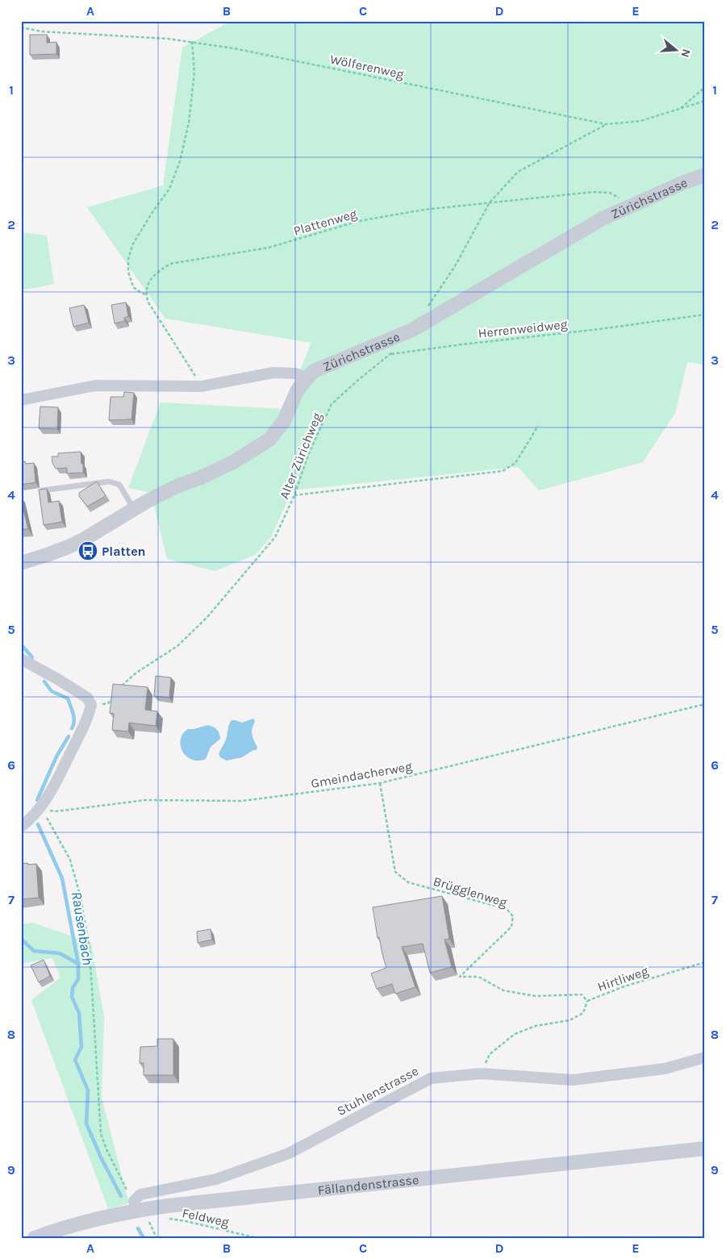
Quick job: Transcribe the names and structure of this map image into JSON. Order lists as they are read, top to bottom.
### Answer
{
  "streets": {
    "street": ["Zürichstrasse", "Stuhlenstrasse", "Fällandenstrasse"],
    "path": [
      "Wölferenweg",
      "Plattenweg",
      "Herrenweidweg",
      "Alter Zürichweg",
      "Gmeindacherweg",
      "Brügglenweg",
      "Hirtliweg",
      "Feldweg"
    ]
  },
  "crossings": [
    ["Zürichstrasse", "Plattenweg"],
    ["Herrenweidweg", "Alter Zürichweg"],
    ["Gmeindacherweg", "Brügglenweg"],
    ["Brügglenweg", "Hirtliweg"],
    ["Hirtliweg", "Stuhlenstrasse"],
    ["Stuhlenstrasse", "Fällandenstrasse"]
  ],
  "water": ["Rausenbach"],
  "places": {
    "bus stop": ["Platten"]
  },
  "north": "right",
  "grid": {
    "columns": [
      "A",
      "B",
      "C",
      "D",
      "E"
    ],
    "rows": [
      "1",
      "2",
      "3",
      "4",
      "5",
      "6",
      "7",
      "8",
      "9"
    ]
  }
}
